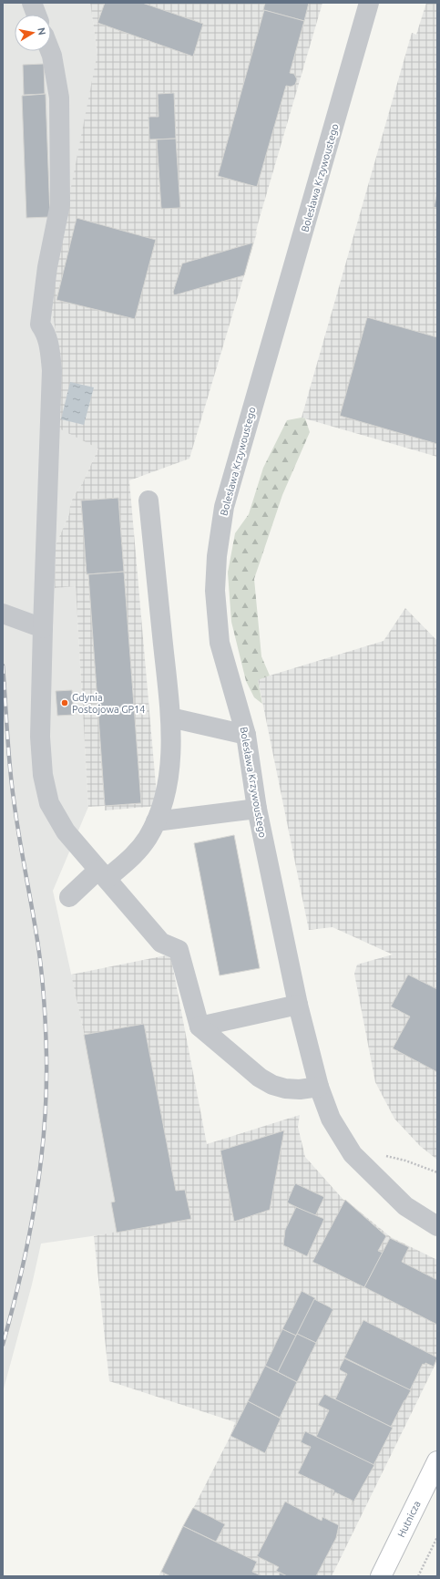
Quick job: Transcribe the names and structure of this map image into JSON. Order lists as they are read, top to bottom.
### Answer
{
  "streets": {
    "main road": ["Hutnicza"],
    "street": ["Bolesława Krzywoustego"]
  },
  "places": ["Gdynia Postojowa GP14"],
  "north": "right"
}
